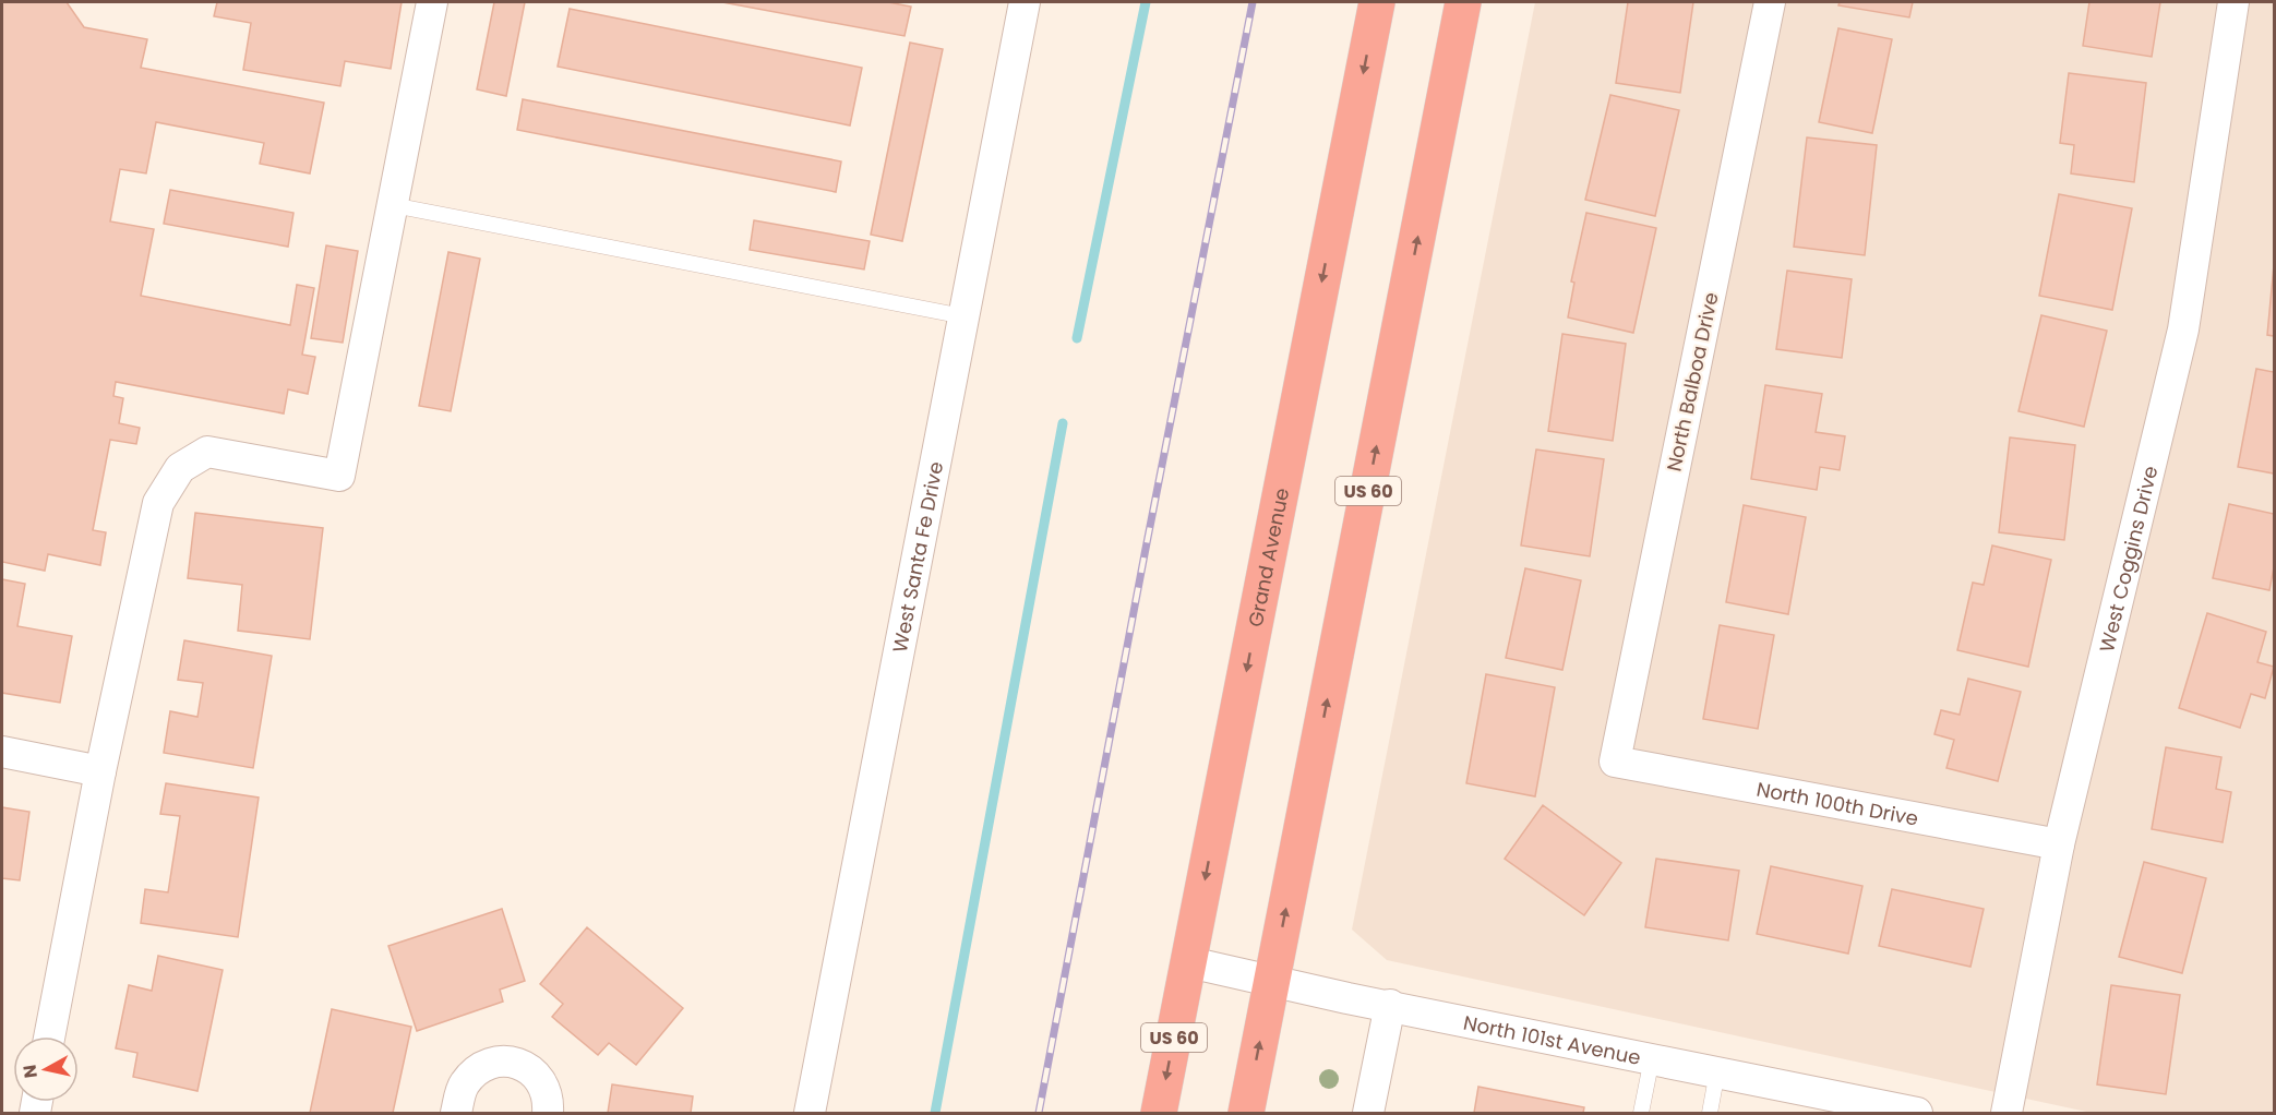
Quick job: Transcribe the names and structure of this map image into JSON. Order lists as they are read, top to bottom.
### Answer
{
  "streets": {
    "highway": ["US 60", "Grand Avenue"],
    "street": [
      "North Balboa Drive",
      "West Santa Fe Drive",
      "West Coggins Drive",
      "North 100th Drive",
      "North 101st Avenue"
    ]
  },
  "crossings": [
    ["North Balboa Drive", "North 100th Drive"],
    ["US 60", "North 101st Avenue"],
    ["Grand Avenue", "North 101st Avenue"],
    ["West Coggins Drive", "North 100th Drive"]
  ],
  "north": "left"
}
